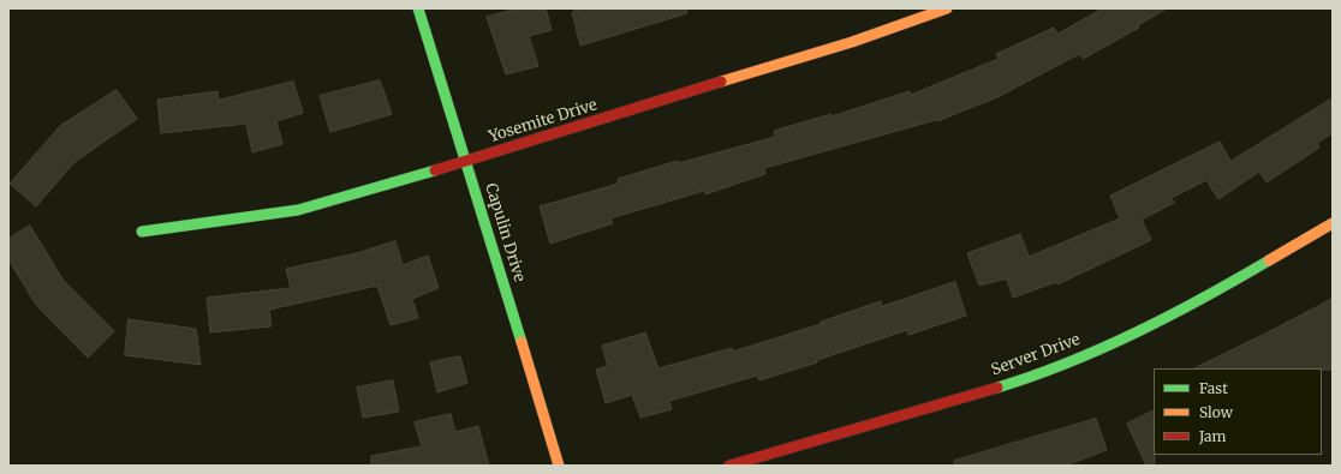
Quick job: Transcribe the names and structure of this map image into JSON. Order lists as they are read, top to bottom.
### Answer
{
  "streets": {
    "street": ["Yosemite Drive", "Capulin Drive", "Server Drive"]
  },
  "crossings": [
    ["Yosemite Drive", "Capulin Drive"]
  ],
  "legend": ["Fast", "Slow", "Jam"]
}
